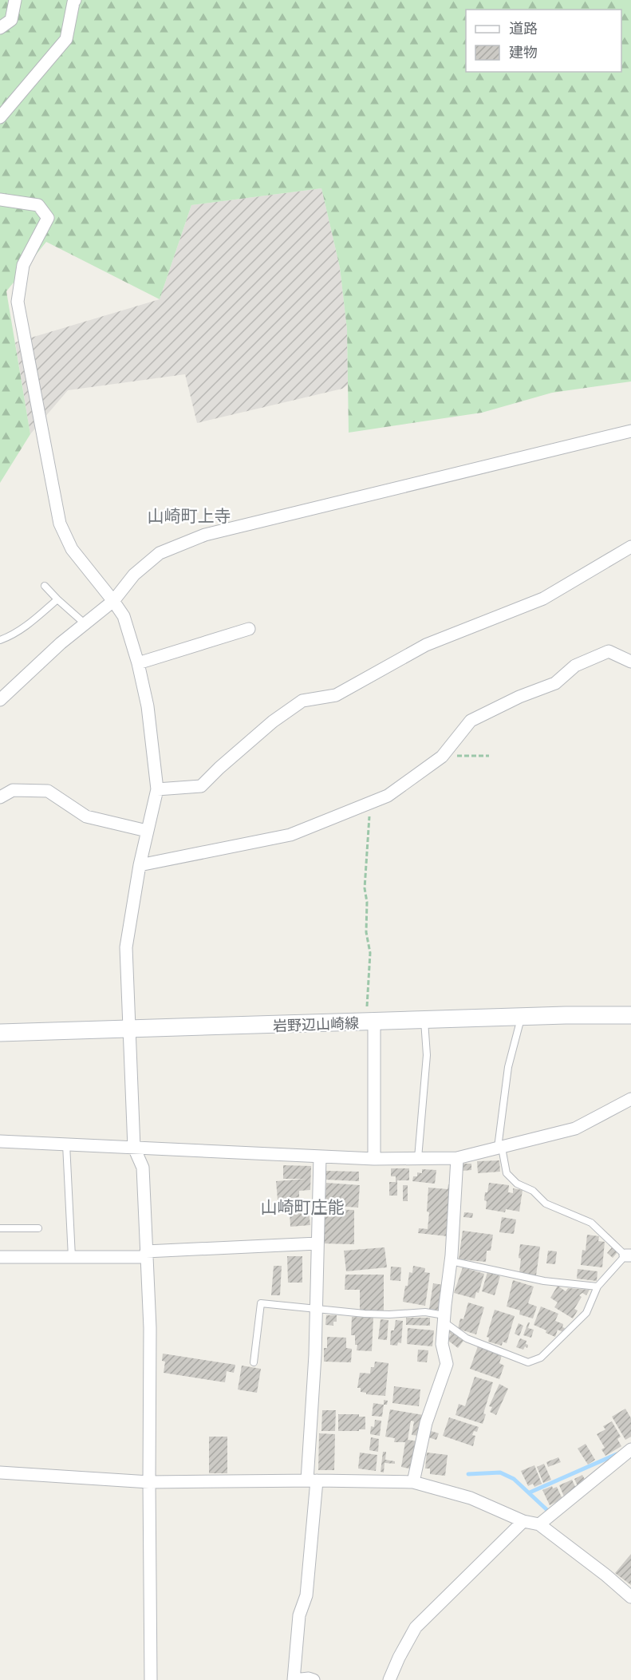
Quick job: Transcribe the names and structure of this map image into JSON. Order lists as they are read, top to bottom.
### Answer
{
  "streets": {
    "main road": ["岩野辺山崎線"]
  },
  "districts": ["山崎町上寺", "山崎町庄能"],
  "legend": ["道路", "建物"]
}
